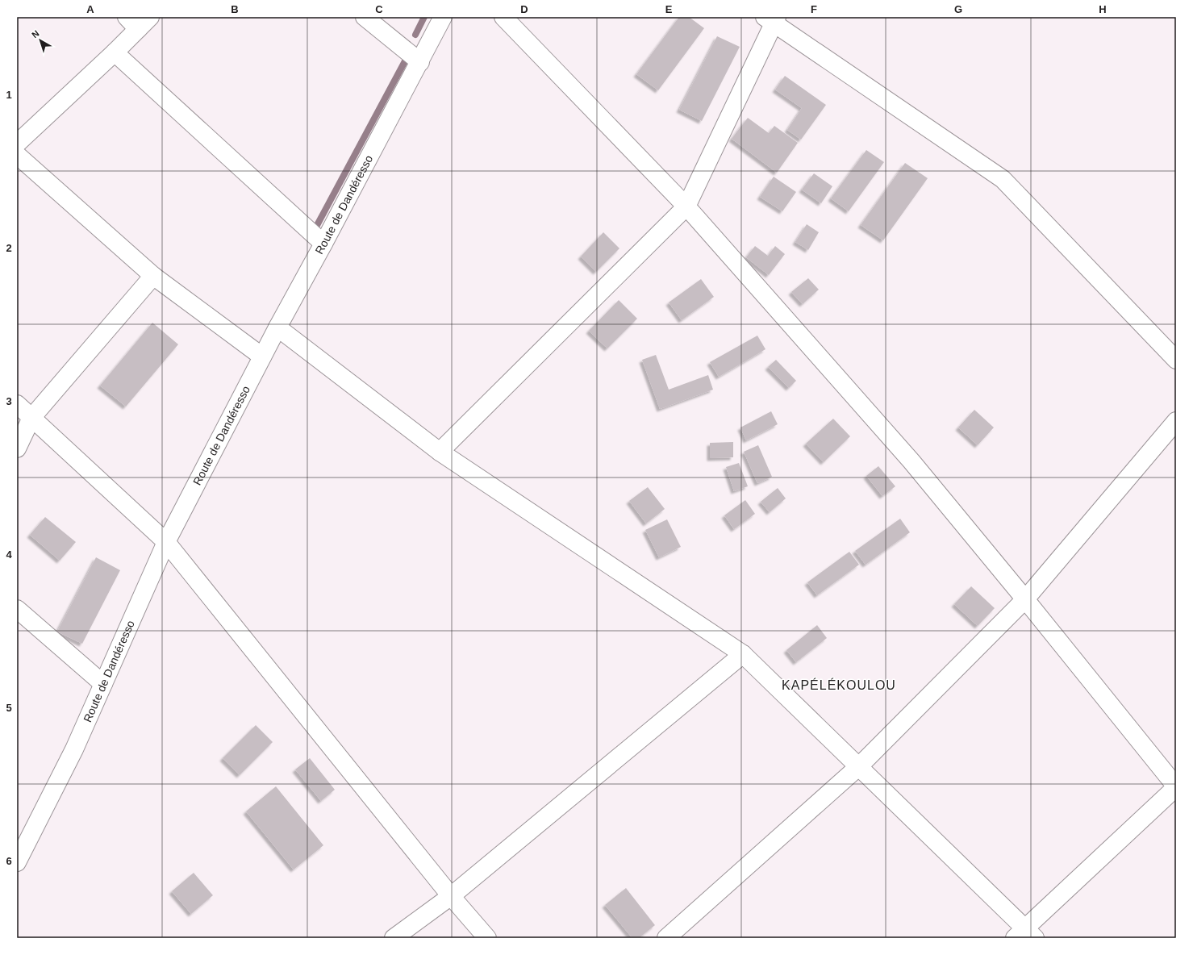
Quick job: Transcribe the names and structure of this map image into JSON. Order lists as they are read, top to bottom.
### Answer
{
  "streets": {
    "street": ["Route de Dandéresso"]
  },
  "districts": ["KAPÉLÉKOULOU"],
  "north": "top left",
  "grid": {
    "columns": [
      "A",
      "B",
      "C",
      "D",
      "E",
      "F",
      "G",
      "H"
    ],
    "rows": [
      "1",
      "2",
      "3",
      "4",
      "5",
      "6"
    ]
  }
}
